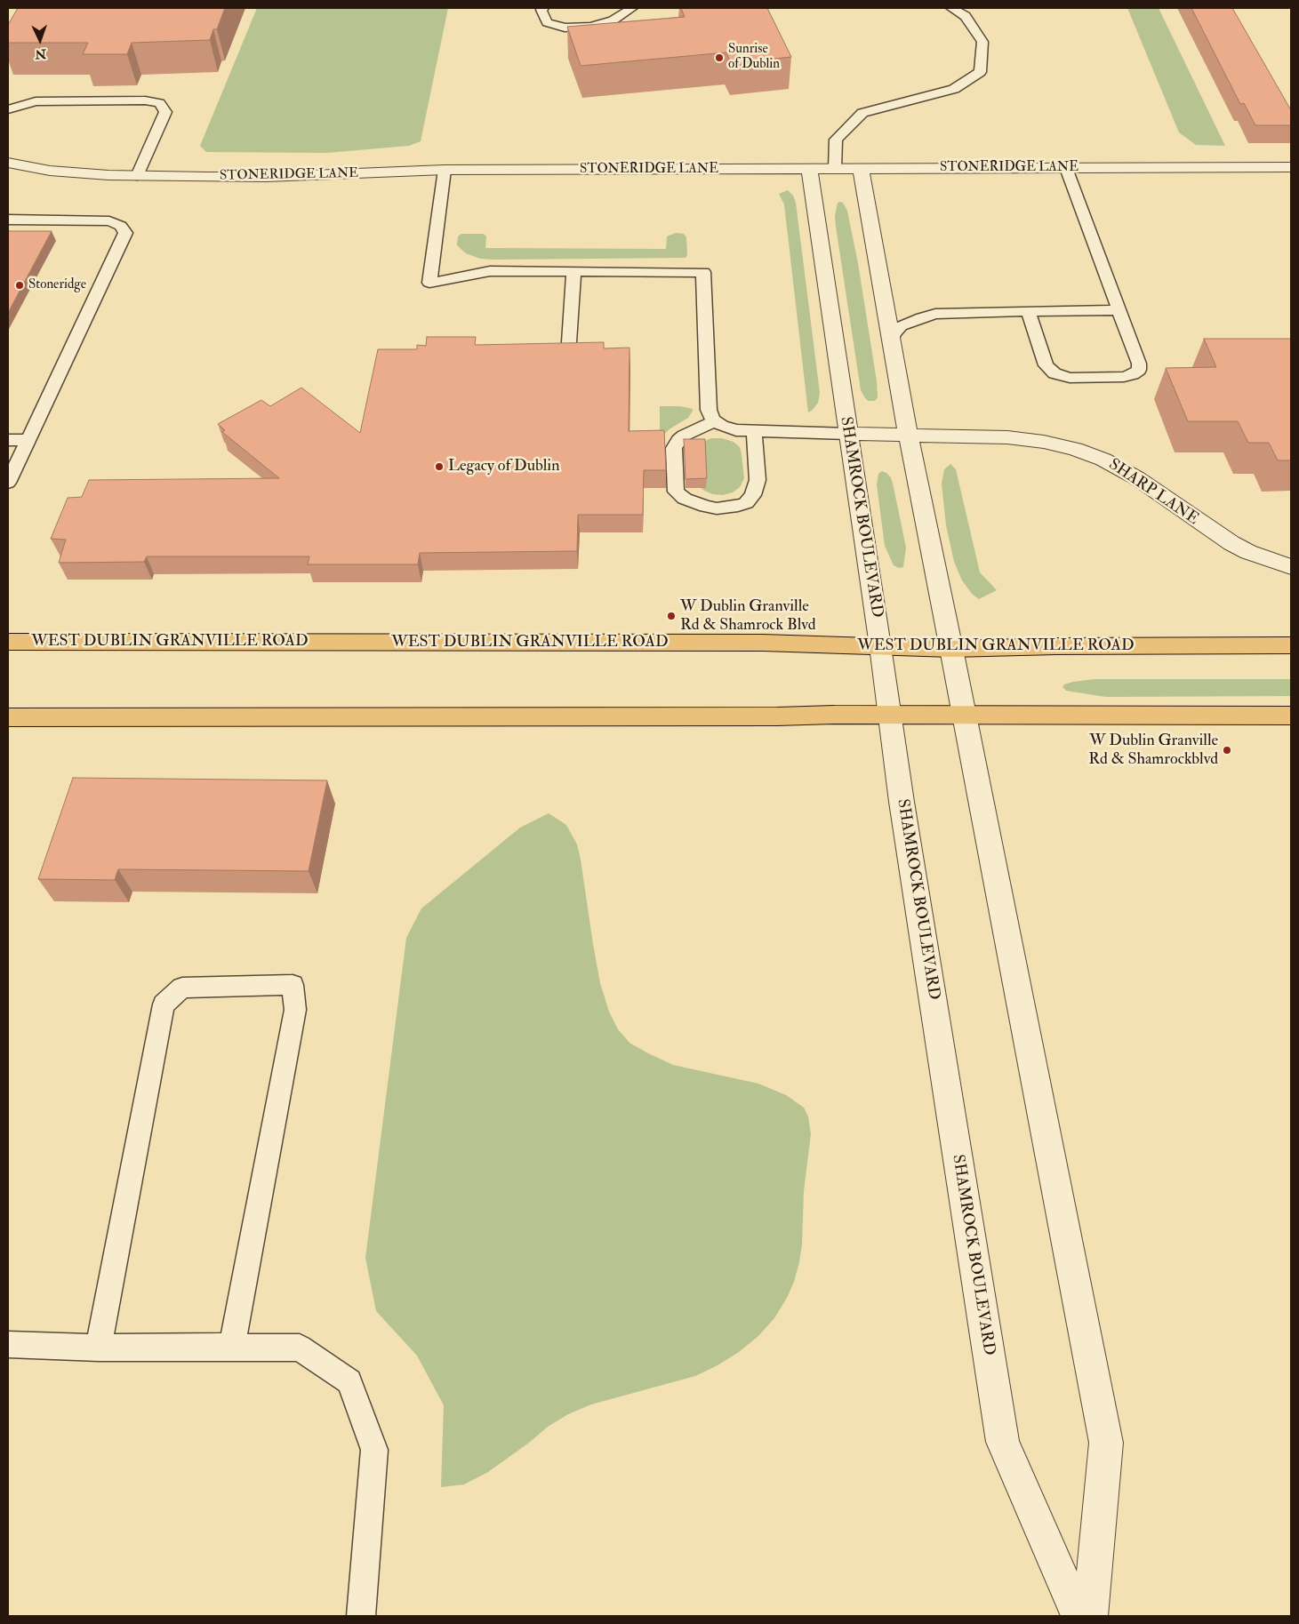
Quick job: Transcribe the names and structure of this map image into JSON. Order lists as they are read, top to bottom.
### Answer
{
  "streets": {
    "main road": ["WEST DUBLIN GRANVILLE ROAD"],
    "street": ["STONERIDGE LANE", "SHARP LANE", "SHAMROCK BOULEVARD"]
  },
  "crossings": [
    ["STONERIDGE LANE", "SHAMROCK BOULEVARD"],
    ["SHARP LANE", "SHAMROCK BOULEVARD"],
    ["SHAMROCK BOULEVARD", "WEST DUBLIN GRANVILLE ROAD"]
  ],
  "places": [
    "Sunrise of Dublin",
    "Stoneridge",
    "Legacy of Dublin",
    "W Dublin Granville Rd & Shamrock Blvd",
    "W Dublin Granville Rd & Shamrockblvd"
  ],
  "north": "bottom"
}
